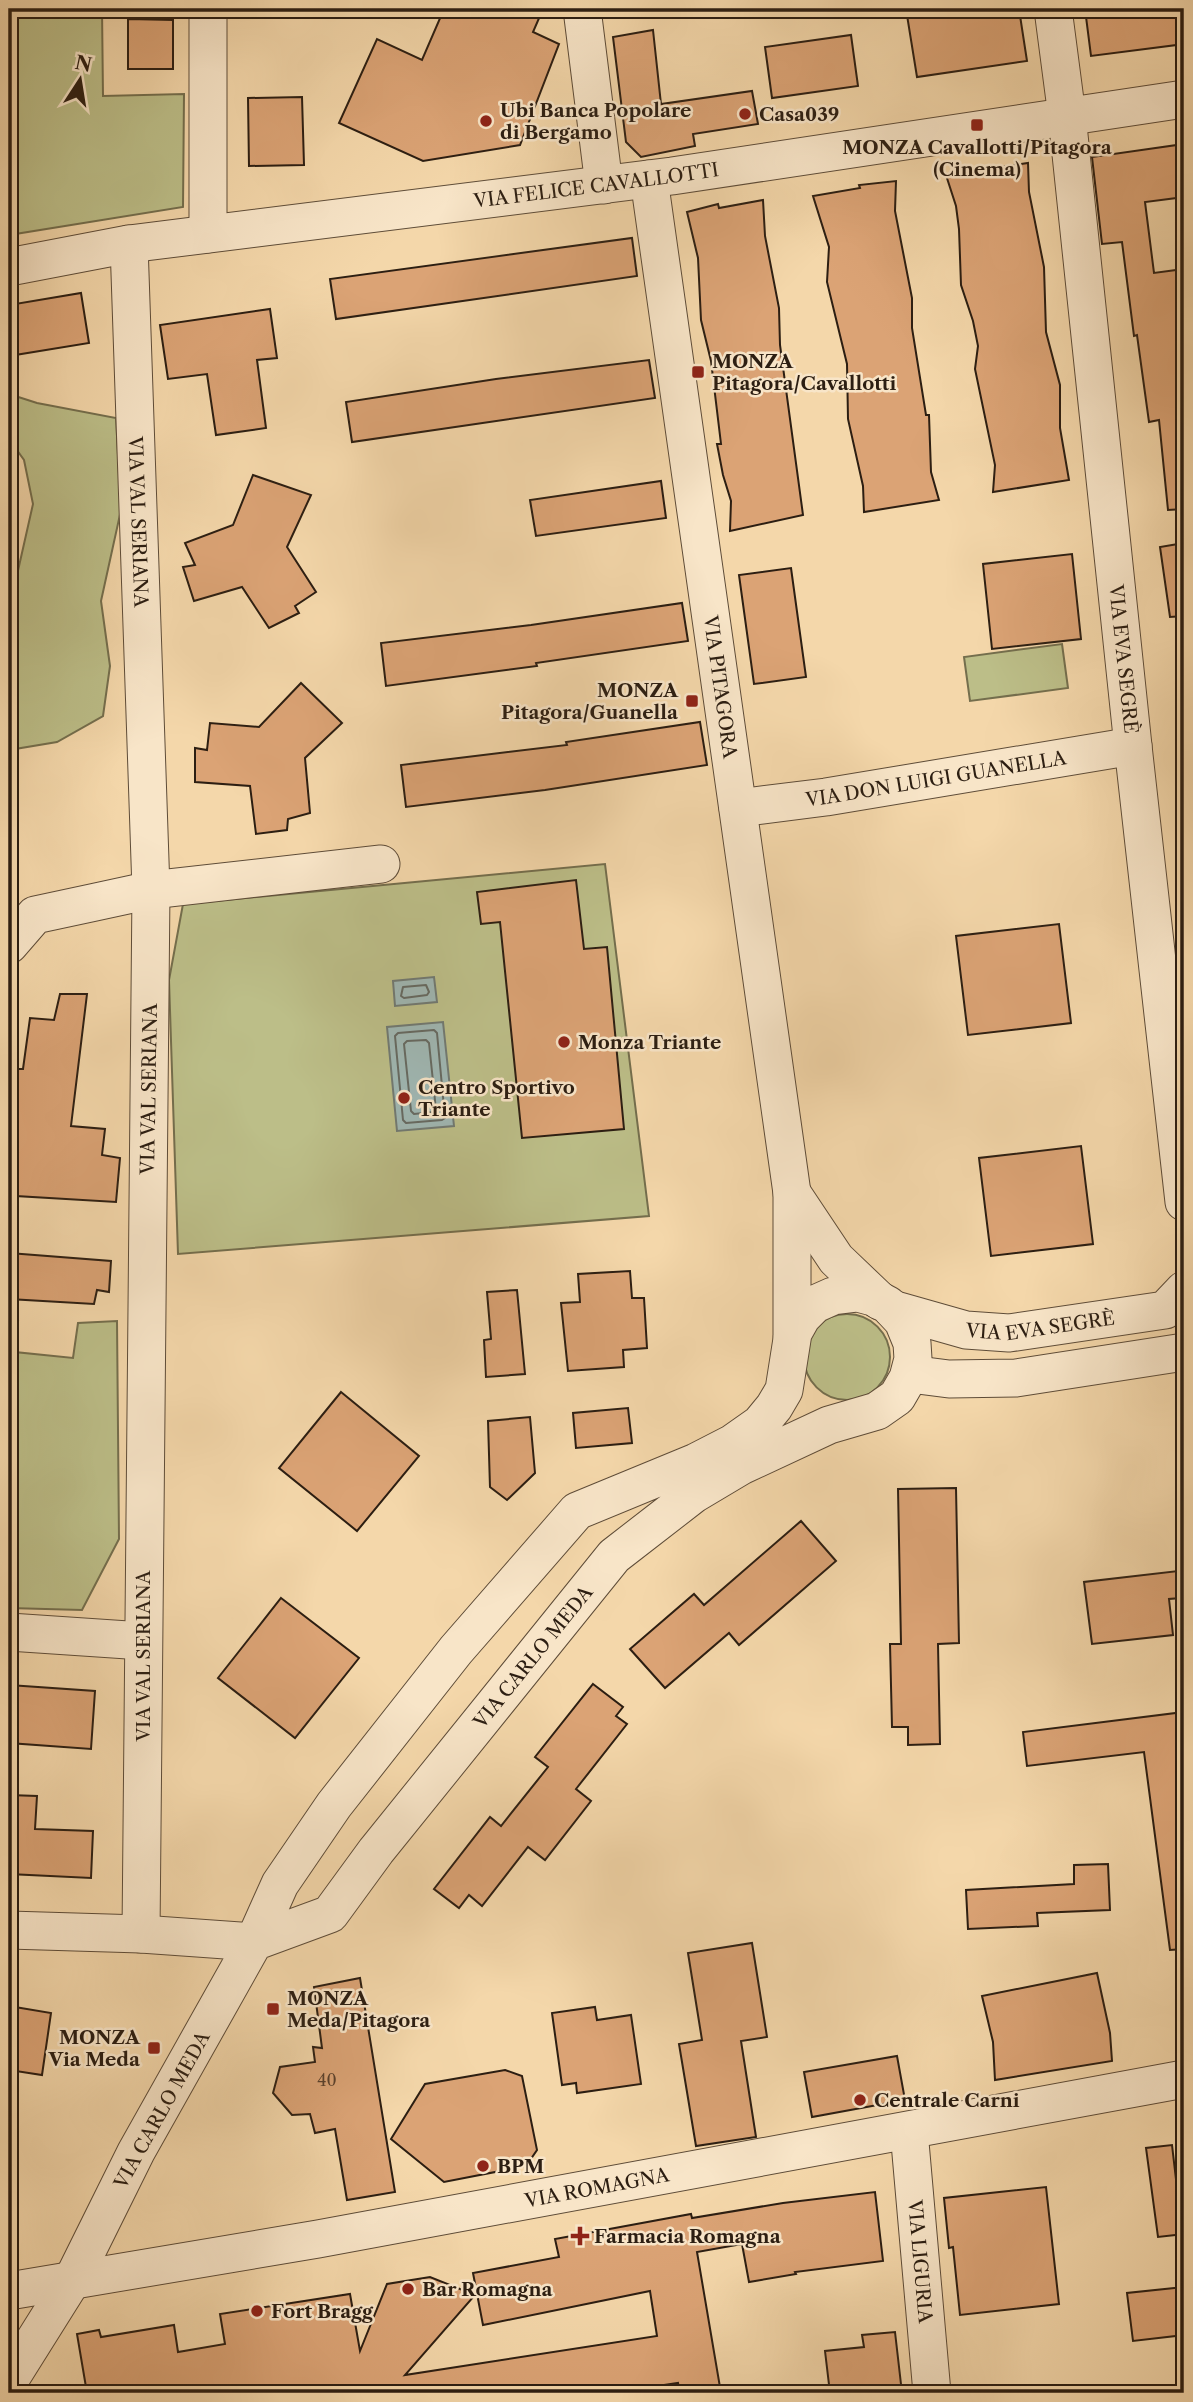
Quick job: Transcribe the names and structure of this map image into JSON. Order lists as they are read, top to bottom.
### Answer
{
  "streets": {
    "street": [
      "VIA FELICE CAVALLOTTI",
      "VIA VAL SERIANA",
      "VIA EVA SEGRÈ",
      "VIA PITAGORA",
      "VIA DON LUIGI GUANELLA",
      "VIA CARLO MEDA",
      "VIA ROMAGNA",
      "VIA LIGURIA"
    ]
  },
  "crossings": [
    ["VIA FELICE CAVALLOTTI", "VIA VAL SERIANA"],
    ["VIA FELICE CAVALLOTTI", "VIA EVA SEGRÈ"],
    ["VIA FELICE CAVALLOTTI", "VIA PITAGORA"],
    ["VIA VAL SERIANA", "VIA CARLO MEDA"],
    ["VIA EVA SEGRÈ", "VIA PITAGORA"],
    ["VIA EVA SEGRÈ", "VIA DON LUIGI GUANELLA"],
    ["VIA EVA SEGRÈ", "VIA CARLO MEDA"],
    ["VIA PITAGORA", "VIA DON LUIGI GUANELLA"],
    ["VIA PITAGORA", "VIA CARLO MEDA"],
    ["VIA CARLO MEDA", "VIA ROMAGNA"],
    ["VIA ROMAGNA", "VIA LIGURIA"]
  ],
  "places": {
    "other": [
      "Casa039",
      "Ubi Banca Popolare di Bergamo",
      "Monza Triante",
      "Centro Sportivo Triante",
      "Centrale Carni",
      "BPM",
      "Bar Romagna",
      "Fort Bragg"
    ],
    "transit": [
      "MONZA Cavallotti/Pitagora (Cinema)",
      "MONZA Pitagora/Cavallotti",
      "MONZA Pitagora/Guanella",
      "MONZA Meda/Pitagora",
      "MONZA Via Meda"
    ],
    "health": ["Farmacia Romagna"]
  },
  "house_numbers": ["40"],
  "north": "top"
}
